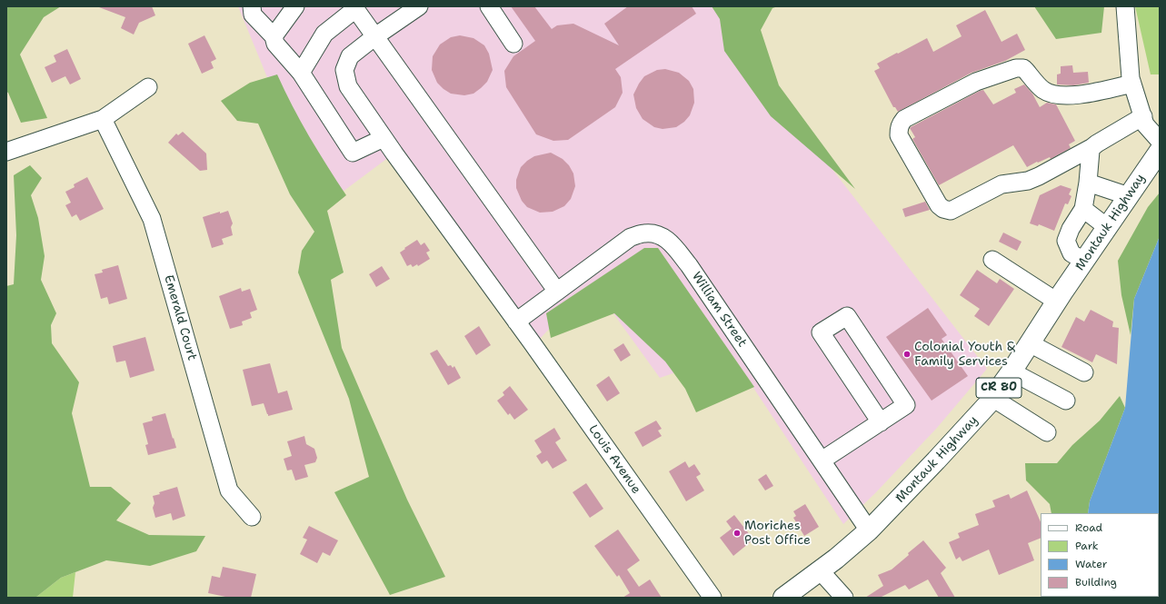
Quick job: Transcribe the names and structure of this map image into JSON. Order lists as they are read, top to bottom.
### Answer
{
  "streets": {
    "main road": ["Montauk Highway", "CR 80"],
    "street": ["William Street", "Emerald Court", "Louis Avenue"]
  },
  "crossings": [
    ["Montauk Highway", "William Street"],
    ["William Street", "Louis Avenue"]
  ],
  "places": ["Colonial Youth & Family Services", "Moriches Post Office"],
  "legend": [
    "Road",
    "Park",
    "Water",
    "Building"
  ]
}
